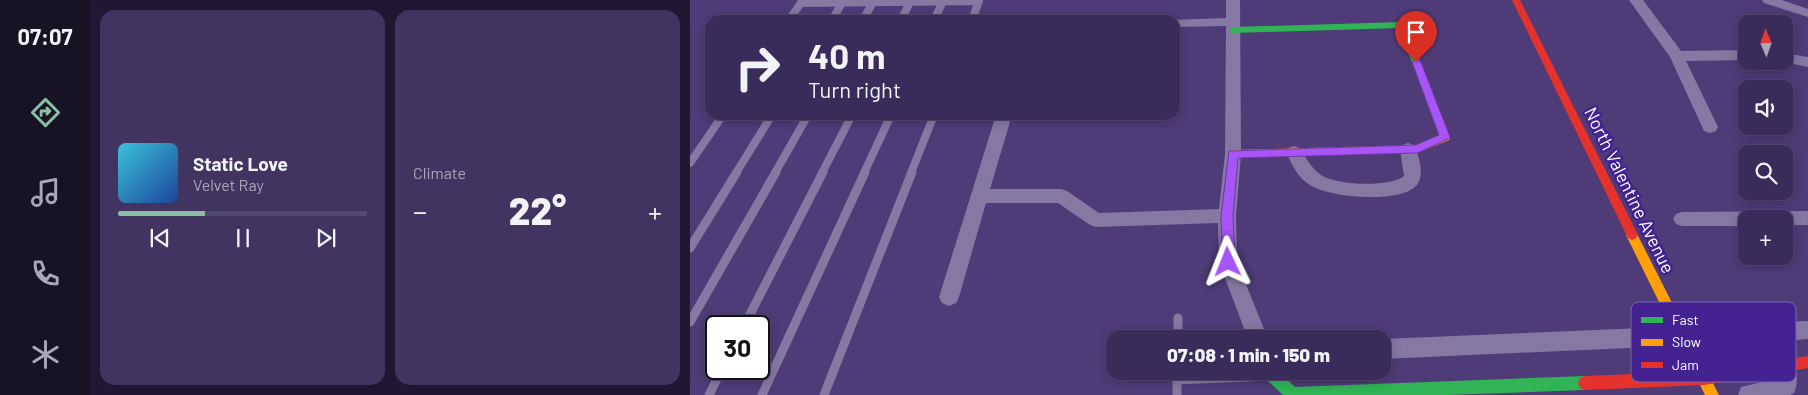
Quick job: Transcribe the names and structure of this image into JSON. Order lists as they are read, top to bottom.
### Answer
{
  "streets": {
    "street": ["North Valentine Avenue"]
  },
  "legend": ["Fast", "Slow", "Jam"],
  "north": "top",
  "page": {
    "tabs": "07:07",
    "tile": "Climate",
    "map_buttons": "+",
    "turn": ["40 m", "Turn right"],
    "song": ["Static Love", "Velvet Ray"],
    "heat": ["−", "22°", "+"],
    "limit": "30",
    "trip": "07:08 · 1 min · 150 m"
  }
}
